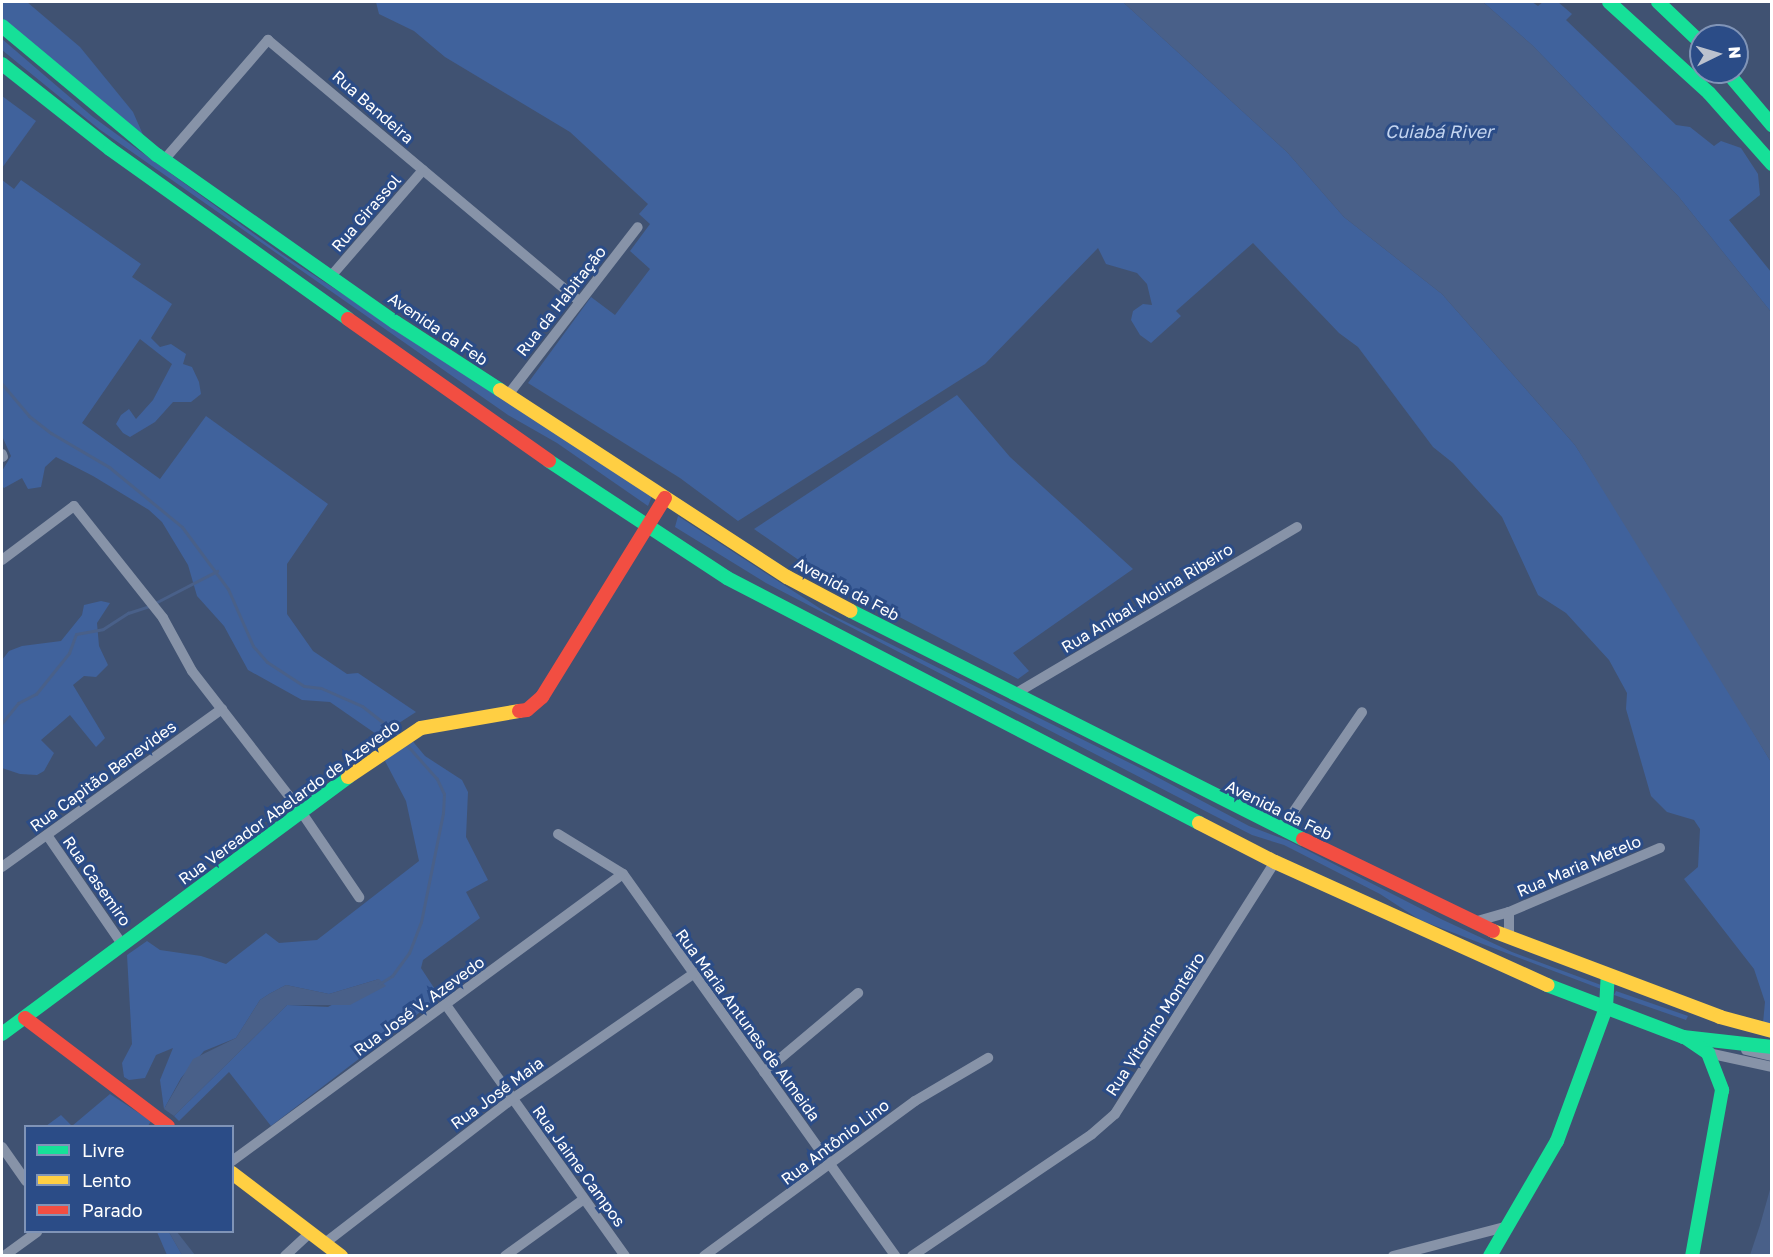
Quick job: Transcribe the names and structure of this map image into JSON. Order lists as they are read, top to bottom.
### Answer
{
  "streets": {
    "main road": ["Avenida da Feb", "Rua Vereador Abelardo de Azevedo"],
    "street": [
      "Rua Bandeira",
      "Rua Girassol",
      "Rua da Habitação",
      "Rua Aníbal Molina Ribeiro",
      "Rua Capitão Benevides",
      "Rua Maria Metelo",
      "Rua Casemiro",
      "Rua José V. Azevedo",
      "Rua Vitorino Monteiro",
      "Rua Maria Antunes de Almeida",
      "Rua José Maia",
      "Rua Antônio Lino",
      "Rua Jaime Campos"
    ]
  },
  "crossings": [
    ["Rua Bandeira", "Rua Girassol"],
    ["Rua Bandeira", "Rua da Habitação"],
    ["Rua Bandeira", "Avenida da Feb"],
    ["Rua Girassol", "Avenida da Feb"],
    ["Rua da Habitação", "Avenida da Feb"],
    ["Avenida da Feb", "Rua Aníbal Molina Ribeiro"],
    ["Avenida da Feb", "Rua Vereador Abelardo de Azevedo"],
    ["Avenida da Feb", "Rua Maria Metelo"],
    ["Rua Capitão Benevides", "Rua Casemiro"],
    ["Rua Vereador Abelardo de Azevedo", "Rua Casemiro"],
    ["Rua José V. Azevedo", "Rua Maria Antunes de Almeida"],
    ["Rua José V. Azevedo", "Rua Jaime Campos"],
    ["Rua Maria Antunes de Almeida", "Rua José Maia"],
    ["Rua Maria Antunes de Almeida", "Rua Antônio Lino"],
    ["Rua José Maia", "Rua Jaime Campos"]
  ],
  "water": ["Cuiabá River"],
  "legend": ["Livre", "Lento", "Parado"],
  "north": "right"
}
